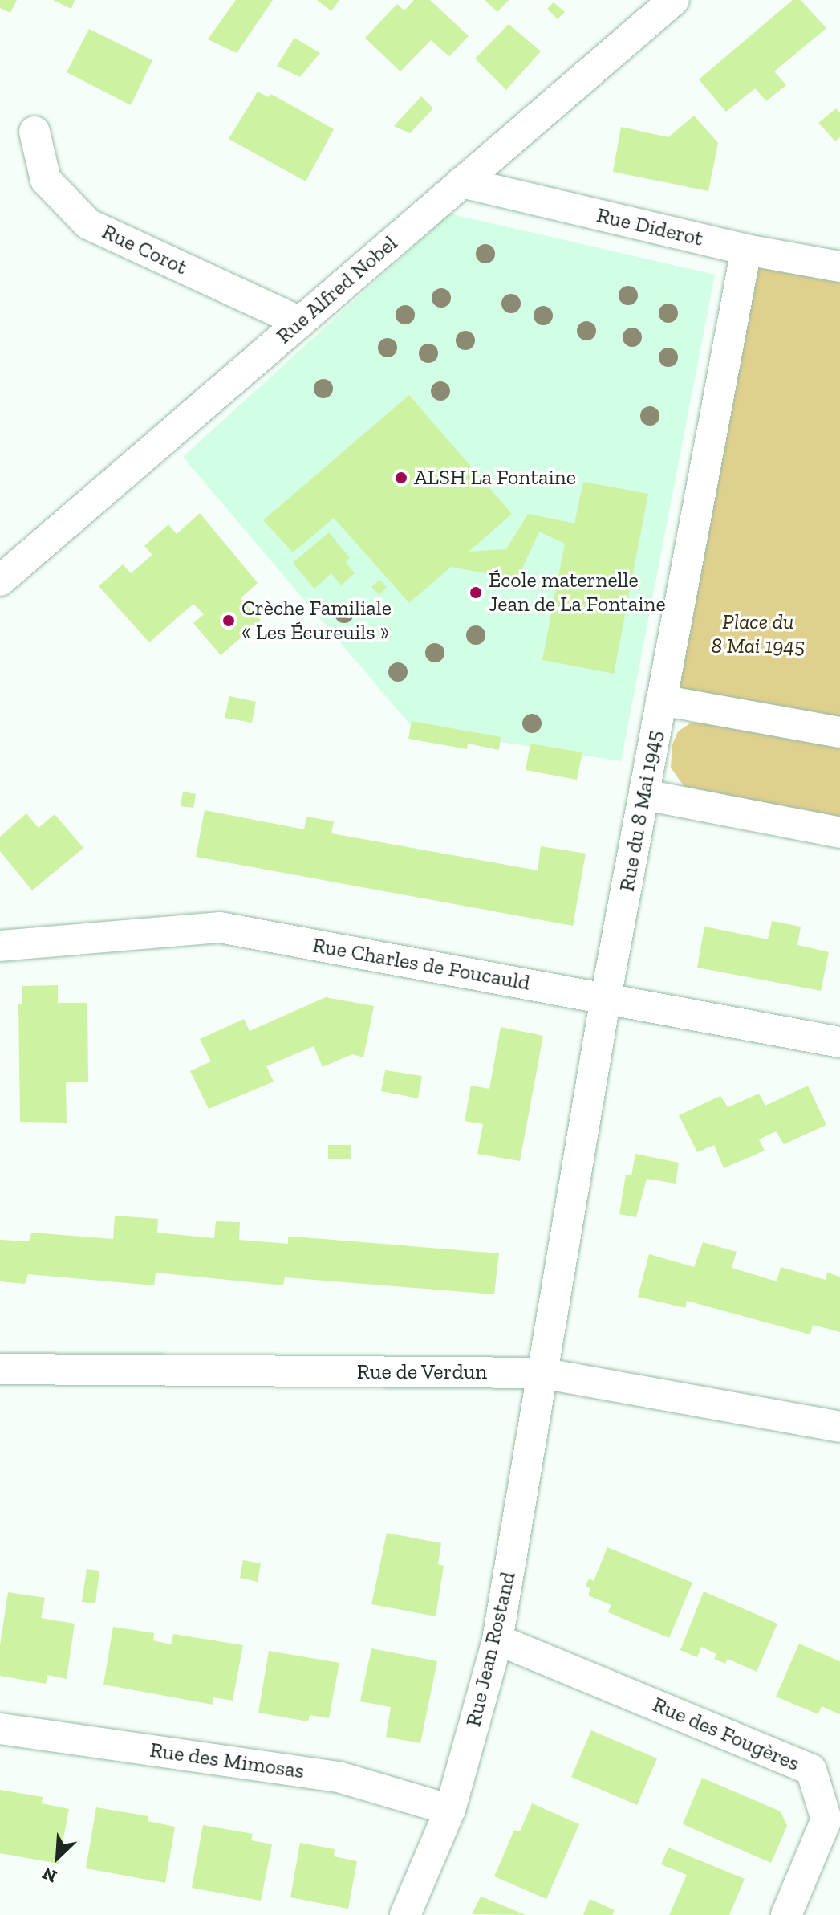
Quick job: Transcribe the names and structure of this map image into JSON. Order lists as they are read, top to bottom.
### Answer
{
  "streets": {
    "street": [
      "Rue Diderot",
      "Rue Corot",
      "Rue Alfred Nobel",
      "Rue du 8 Mai 1945",
      "Rue Charles de Foucauld",
      "Rue de Verdun",
      "Rue Jean Rostand",
      "Rue des Fougères",
      "Rue des Mimosas"
    ]
  },
  "crossings": [
    ["Rue Diderot", "Rue Alfred Nobel"],
    ["Rue Diderot", "Rue du 8 Mai 1945"],
    ["Rue Corot", "Rue Alfred Nobel"],
    ["Rue du 8 Mai 1945", "Rue Charles de Foucauld"],
    ["Rue du 8 Mai 1945", "Rue de Verdun"],
    ["Rue du 8 Mai 1945", "Rue Jean Rostand"],
    ["Rue de Verdun", "Rue Jean Rostand"],
    ["Rue Jean Rostand", "Rue des Fougères"],
    ["Rue Jean Rostand", "Rue des Mimosas"]
  ],
  "parks": ["Place du 8 Mai 1945"],
  "places": ["ALSH La Fontaine", "École maternelle Jean de La Fontaine", "Crèche Familiale « Les Écureuils »"],
  "north": "bottom left"
}
